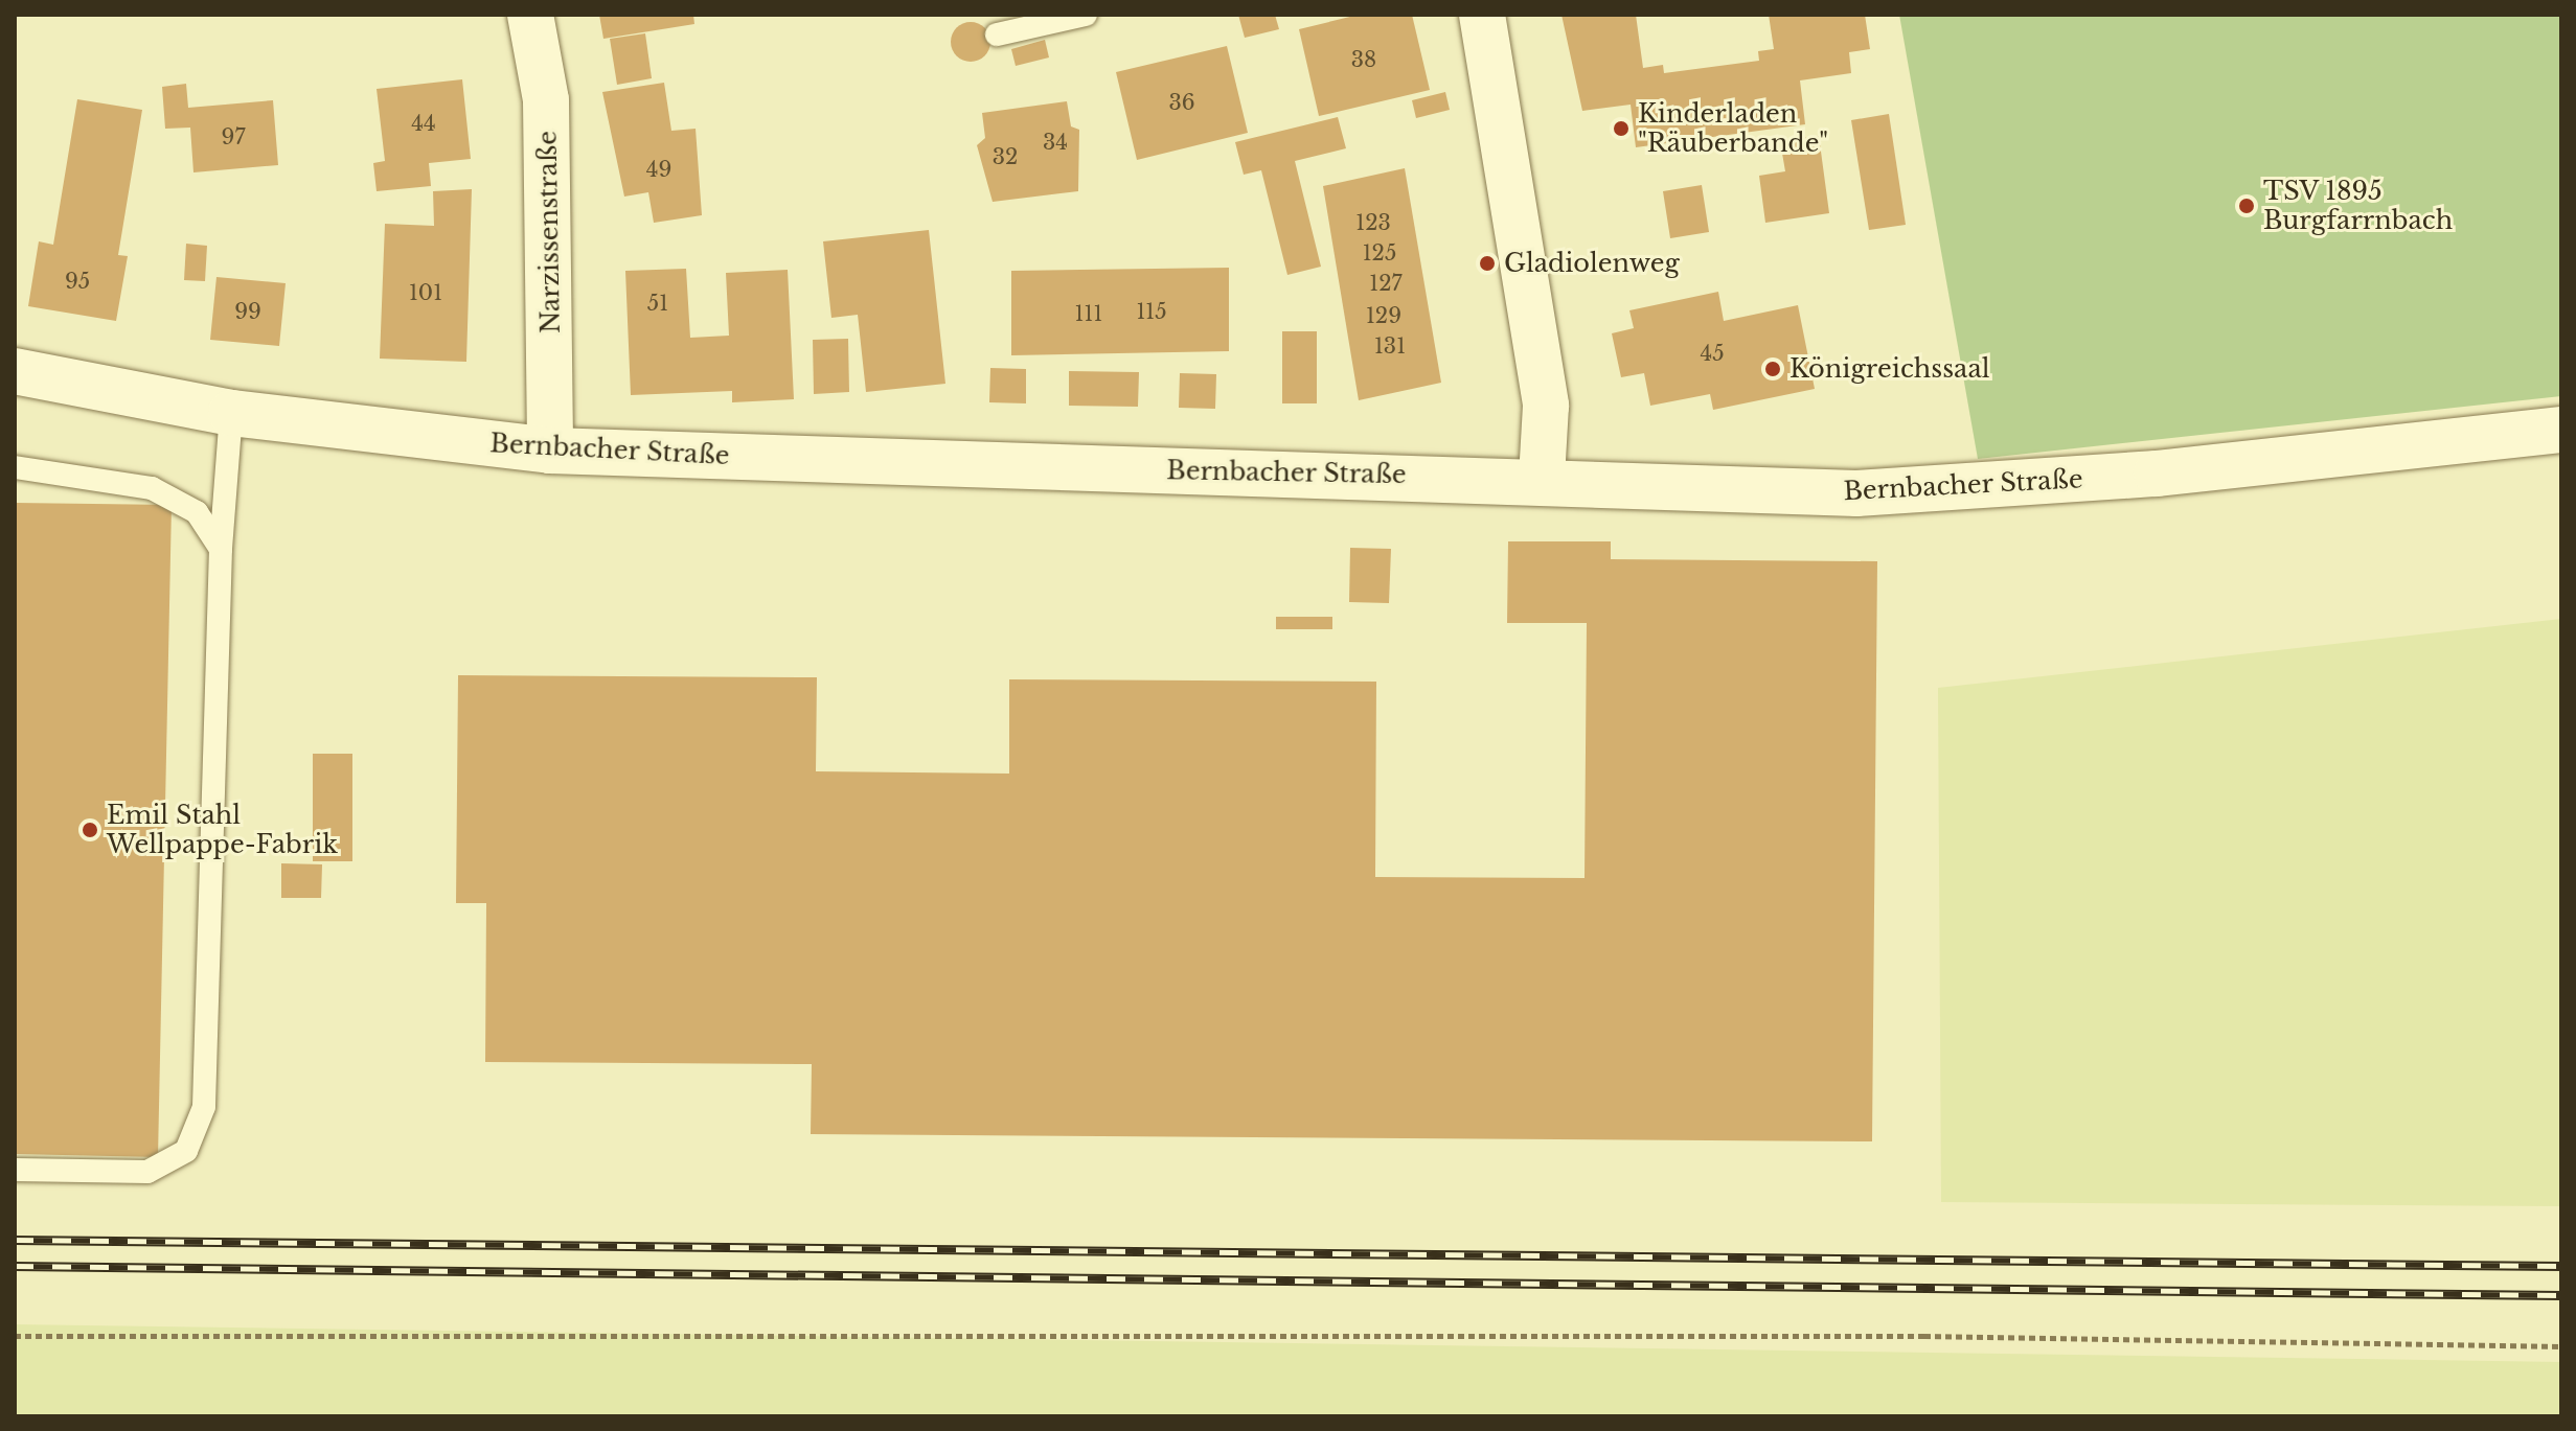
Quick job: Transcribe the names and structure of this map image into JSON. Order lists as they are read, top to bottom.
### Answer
{
  "streets": {
    "street": ["Narzissenstraße", "Bernbacher Straße"]
  },
  "crossings": [
    ["Narzissenstraße", "Bernbacher Straße"]
  ],
  "places": [
    "Kinderladen \"Räuberbande\"",
    "TSV 1895 Burgfarrnbach",
    "Gladiolenweg",
    "Königreichssaal",
    "Emil Stahl Wellpappe-Fabrik"
  ],
  "house_numbers": [
    "38",
    "36",
    "44",
    "97",
    "34",
    "32",
    "49",
    "123",
    "125",
    "95",
    "127",
    "101",
    "51",
    "99",
    "115",
    "111",
    "129",
    "131",
    "45"
  ]
}
